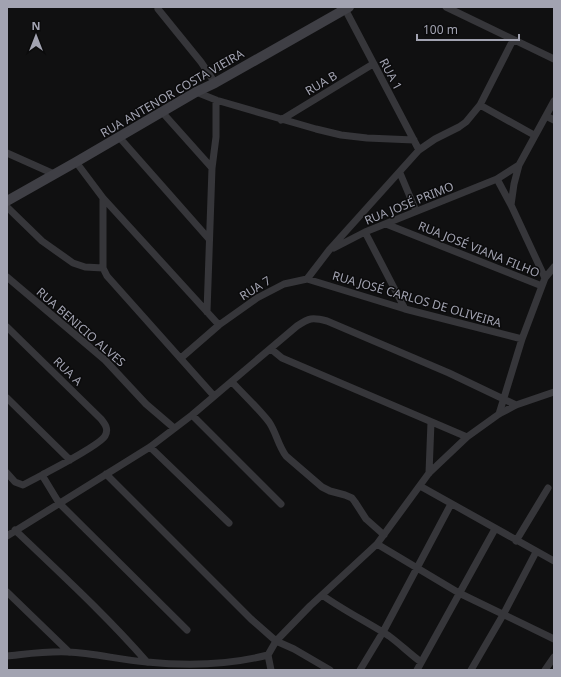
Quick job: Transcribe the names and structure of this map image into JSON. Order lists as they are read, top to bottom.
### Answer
{
  "streets": {
    "main road": ["RUA ANTENOR COSTA VIEIRA"],
    "street": [
      "RUA 1",
      "RUA B",
      "RUA JOSÉ PRIMO",
      "RUA JOSÉ VIANA FILHO",
      "RUA 7",
      "RUA JOSÉ CARLOS DE OLIVEIRA",
      "RUA BENICIO ALVES",
      "RUA A"
    ]
  },
  "crossings": [
    ["RUA 1", "RUA B"],
    ["RUA 1", "RUA ANTENOR COSTA VIEIRA"],
    ["RUA JOSÉ PRIMO", "RUA JOSÉ VIANA FILHO"],
    ["RUA 7", "RUA JOSÉ CARLOS DE OLIVEIRA"]
  ],
  "scale_bar": "100 m",
  "north": "top"
}
